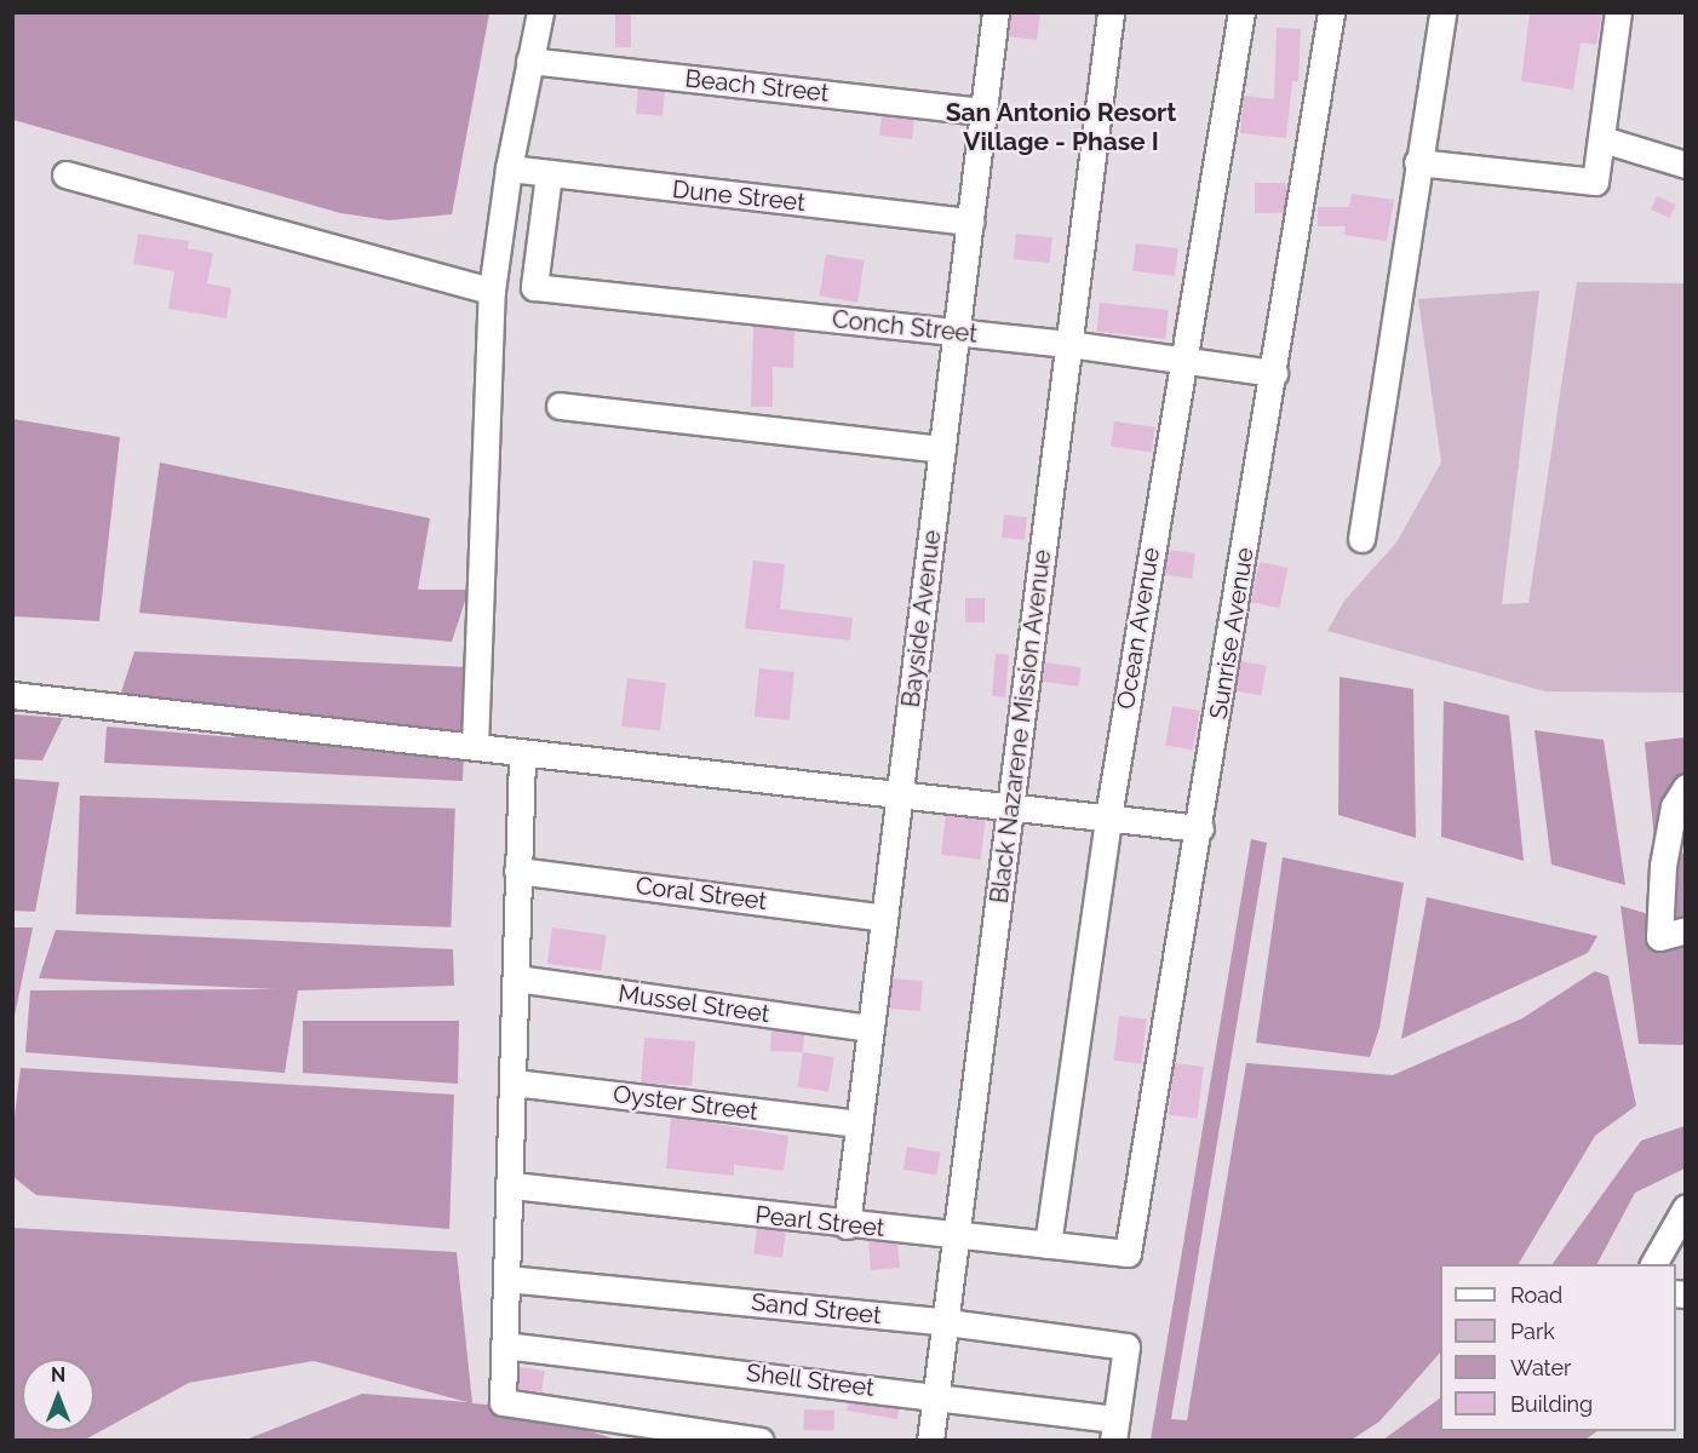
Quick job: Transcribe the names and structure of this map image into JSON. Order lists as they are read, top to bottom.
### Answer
{
  "streets": {
    "street": [
      "Beach Street",
      "Dune Street",
      "Conch Street",
      "Bayside Avenue",
      "Ocean Avenue",
      "Sunrise Avenue",
      "Black Nazarene Mission Avenue",
      "Coral Street",
      "Mussel Street",
      "Oyster Street",
      "Pearl Street",
      "Sand Street",
      "Shell Street"
    ]
  },
  "crossings": [
    ["Beach Street", "Bayside Avenue"],
    ["Dune Street", "Conch Street"],
    ["Dune Street", "Bayside Avenue"],
    ["Conch Street", "Bayside Avenue"],
    ["Conch Street", "Ocean Avenue"],
    ["Conch Street", "Sunrise Avenue"],
    ["Conch Street", "Black Nazarene Mission Avenue"],
    ["Bayside Avenue", "Coral Street"],
    ["Bayside Avenue", "Mussel Street"],
    ["Bayside Avenue", "Oyster Street"],
    ["Bayside Avenue", "Pearl Street"],
    ["Ocean Avenue", "Pearl Street"],
    ["Sunrise Avenue", "Pearl Street"],
    ["Black Nazarene Mission Avenue", "Pearl Street"],
    ["Black Nazarene Mission Avenue", "Sand Street"],
    ["Black Nazarene Mission Avenue", "Shell Street"],
    ["Sand Street", "Shell Street"]
  ],
  "districts": ["San Antonio Resort Village - Phase I"],
  "legend": [
    "Road",
    "Park",
    "Water",
    "Building"
  ],
  "north": "top"
}
